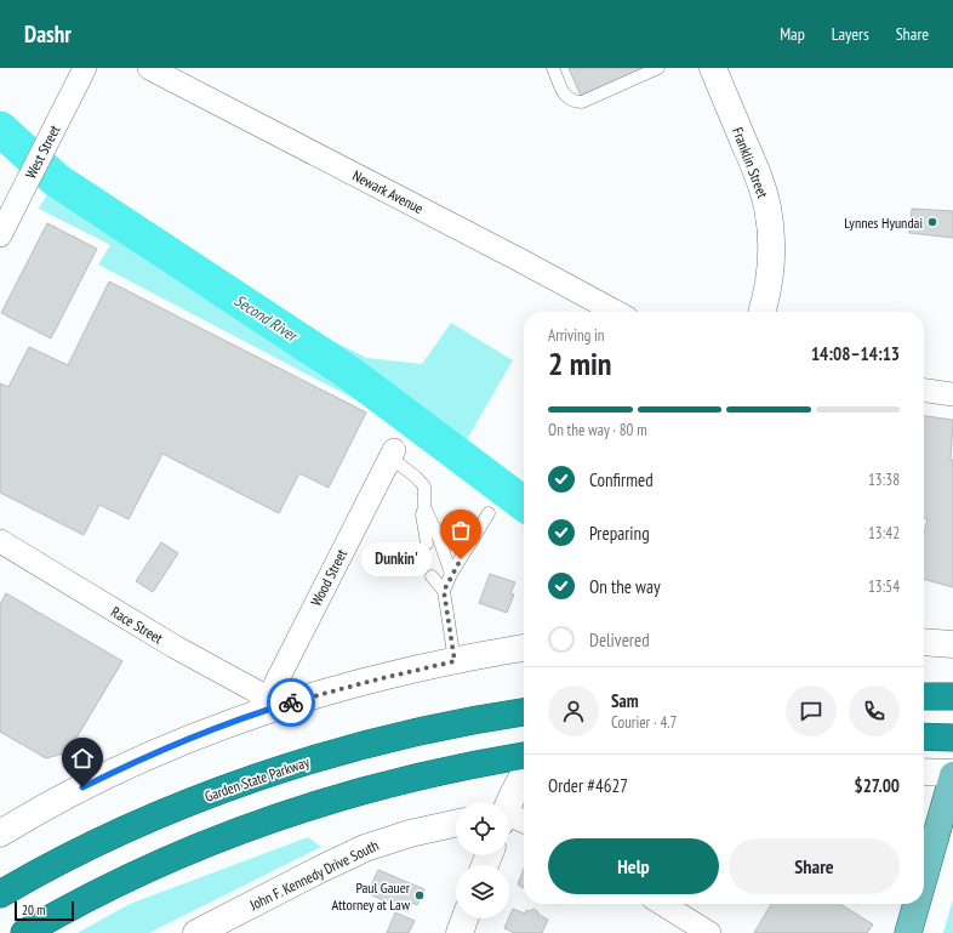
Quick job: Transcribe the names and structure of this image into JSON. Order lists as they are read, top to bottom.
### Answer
{
  "streets": {
    "highway": ["Garden State Parkway"],
    "main road": ["Franklin Street", "John F. Kennedy Drive South"],
    "street": [
      "West Street",
      "Newark Avenue",
      "Wood Street",
      "Race Street"
    ]
  },
  "crossings": [
    ["Wood Street", "Race Street"]
  ],
  "water": ["Second River"],
  "places": ["Lynnes Hyundai", "Dunkin'", "Paul Gauer Attorney at Law"],
  "scale_bar": "20 m",
  "page": {
    "header": "Dashr",
    "nav": ["Map", "Layers", "Share"],
    "heading": ["2 min", "Arriving in", "14:08–14:13"],
    "panel": [
      "Sam",
      "Courier · 4.7",
      "Order #4627",
      "$27.00"
    ],
    "bar": "On the way · 80 m",
    "list": [
      ["Confirmed", "13:38"],
      ["Preparing", "13:42"],
      ["On the way", "13:54"],
      "Delivered"
    ],
    "bubble": "Dunkin'",
    "buttons": ["Help", "Share"],
    "scale": "20 m"
  }
}
